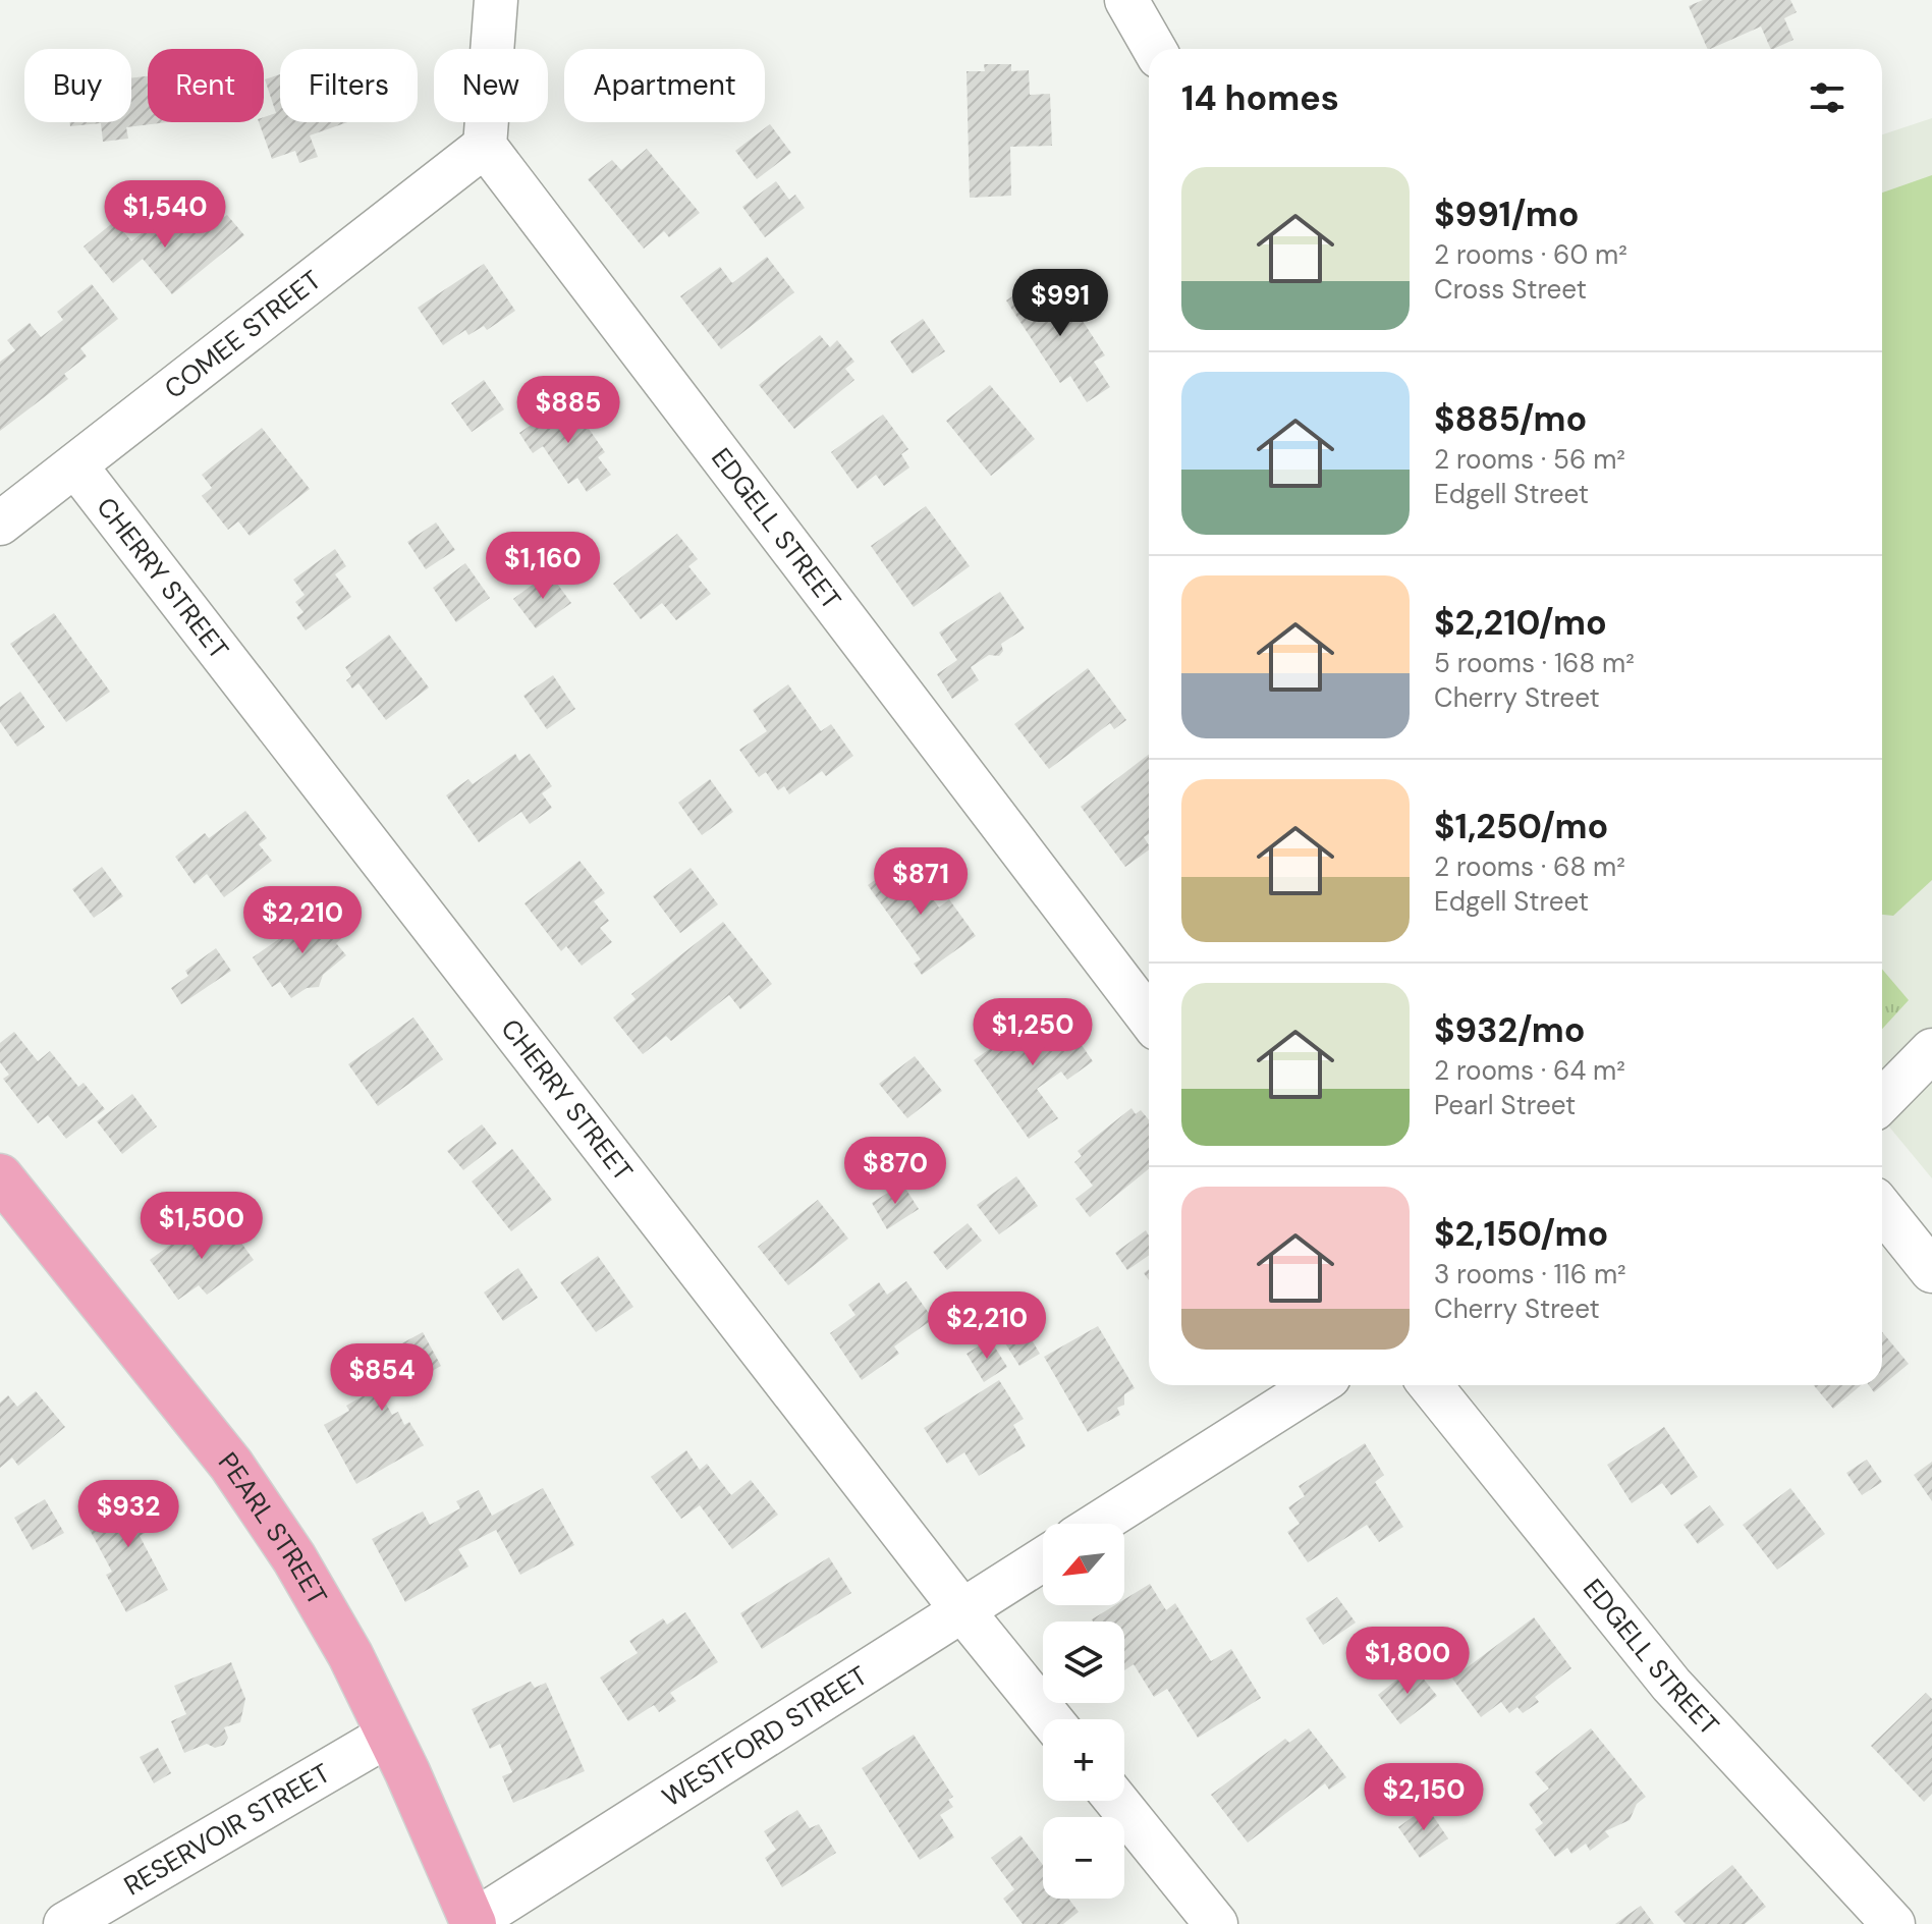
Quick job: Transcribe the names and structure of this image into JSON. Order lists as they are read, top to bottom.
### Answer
{
  "streets": {
    "main road": ["PEARL STREET"],
    "street": [
      "COMEE STREET",
      "EDGELL STREET",
      "CHERRY STREET",
      "WESTFORD STREET",
      "RESERVOIR STREET"
    ]
  },
  "crossings": [
    ["COMEE STREET", "EDGELL STREET"],
    ["COMEE STREET", "CHERRY STREET"],
    ["CHERRY STREET", "WESTFORD STREET"],
    ["PEARL STREET", "WESTFORD STREET"],
    ["PEARL STREET", "RESERVOIR STREET"]
  ],
  "north": "bottom left",
  "page": {
    "chip": [
      "Buy",
      "Rent",
      "Filters",
      "New",
      "Apartment"
    ],
    "heading": "14 homes",
    "list": [
      {
        "name": "$991/mo",
        "note": "2 rooms · 60 m² · Cross Street"
      },
      {
        "name": "$885/mo",
        "note": "2 rooms · 56 m² · Edgell Street"
      },
      {
        "name": "$2,210/mo",
        "note": "5 rooms · 168 m² · Cherry Street"
      },
      {
        "name": "$1,250/mo",
        "note": "2 rooms · 68 m² · Edgell Street"
      },
      {
        "name": "$932/mo",
        "note": "2 rooms · 64 m² · Pearl Street"
      },
      {
        "name": "$2,150/mo",
        "note": "3 rooms · 116 m² · Cherry Street"
      }
    ],
    "price": [
      "$1,540",
      "$991",
      "$885",
      "$1,160",
      "$871",
      "$2,210",
      "$1,250",
      "$870",
      "$1,500",
      "$2,210",
      "$854",
      "$932",
      "$1,800",
      "$2,150"
    ],
    "map_buttons": ["+", "−"]
  }
}
